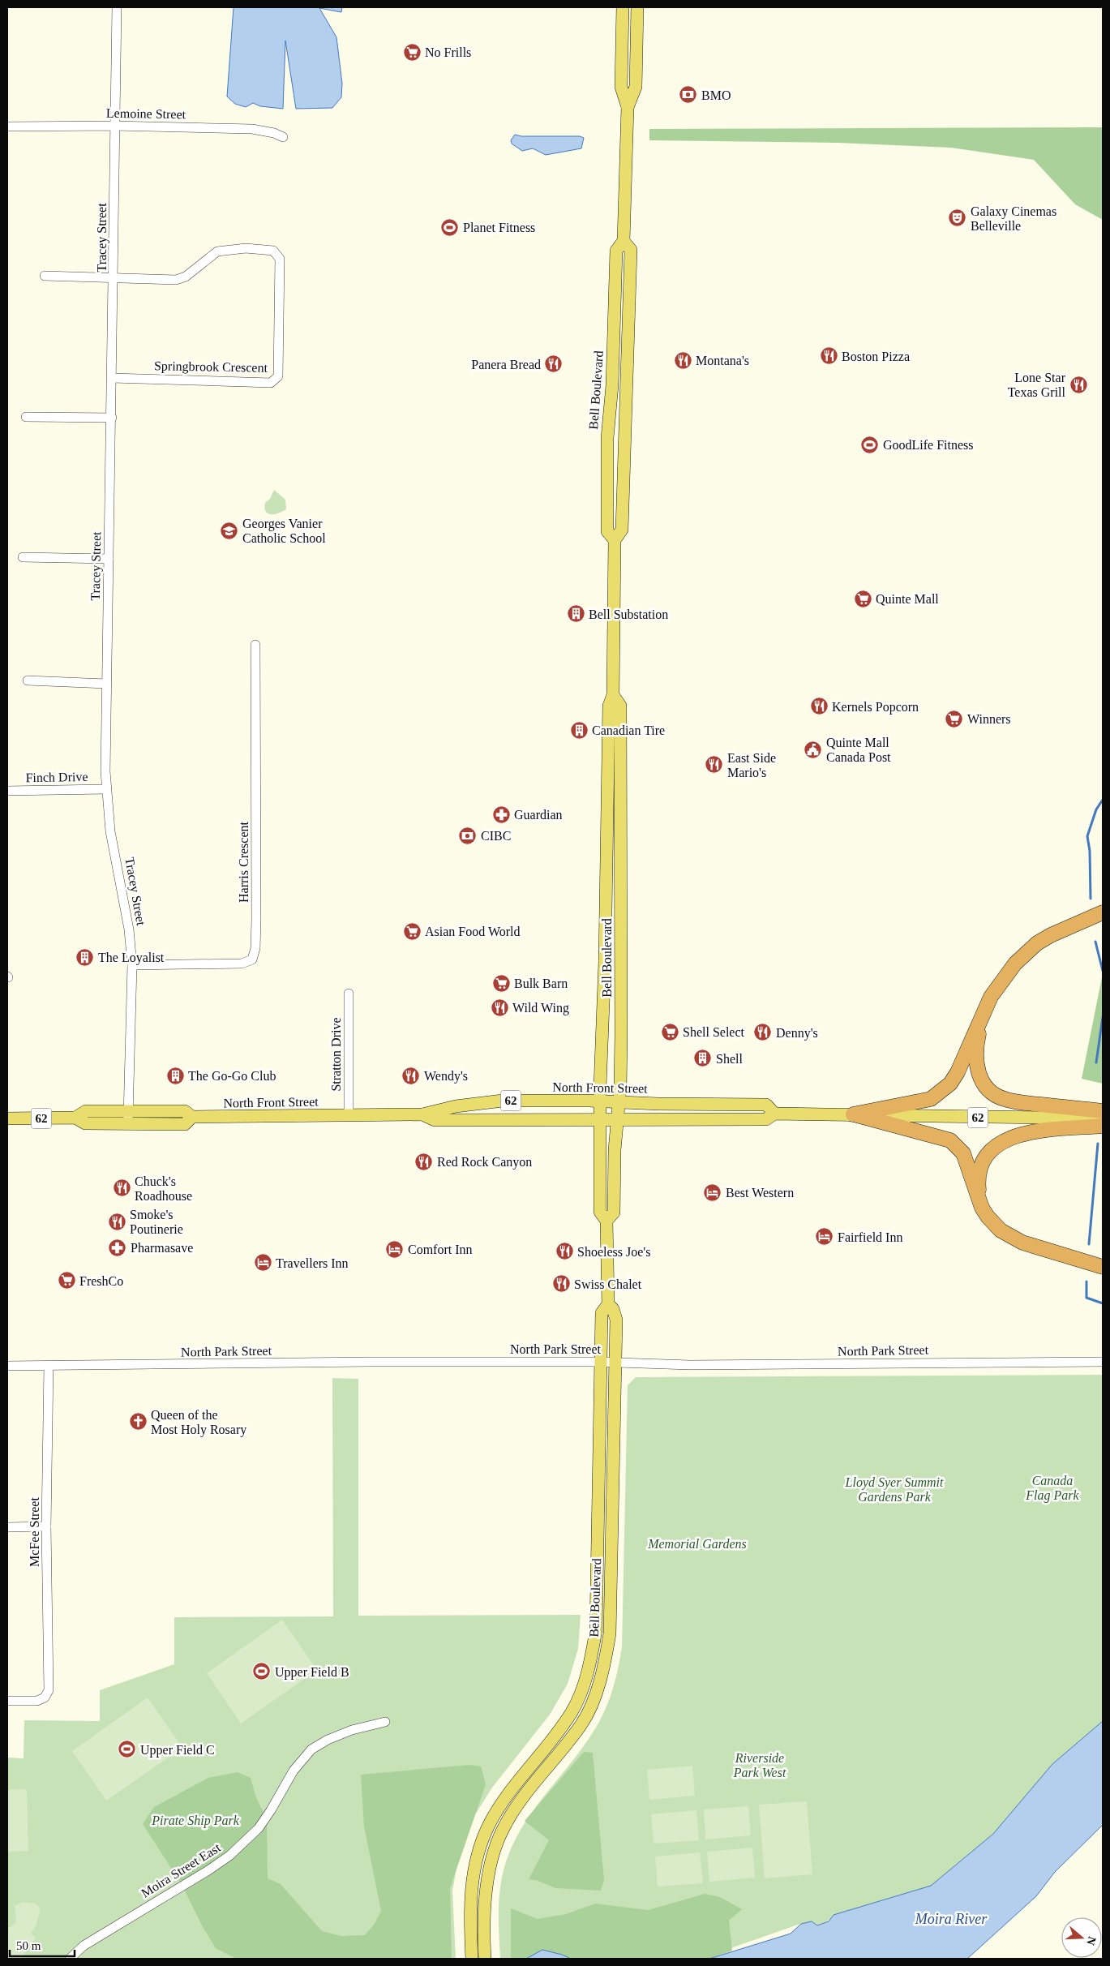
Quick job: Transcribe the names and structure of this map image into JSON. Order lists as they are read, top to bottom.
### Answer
{
  "streets": {
    "main road": ["Bell Boulevard", "North Front Street", "62"],
    "street": [
      "Lemoine Street",
      "Tracey Street",
      "Springbrook Crescent",
      "Finch Drive",
      "Harris Crescent",
      "Stratton Drive",
      "North Park Street",
      "McFee Street",
      "Moira Street East"
    ]
  },
  "crossings": [
    ["Lemoine Street", "Tracey Street"],
    ["Tracey Street", "Springbrook Crescent"],
    ["Tracey Street", "Finch Drive"],
    ["Tracey Street", "Harris Crescent"],
    ["Tracey Street", "North Front Street"],
    ["Bell Boulevard", "North Front Street"],
    ["Bell Boulevard", "North Park Street"],
    ["Stratton Drive", "North Front Street"],
    ["North Park Street", "McFee Street"]
  ],
  "water": ["Moira River"],
  "parks": [
    "Canada Flag Park",
    "Lloyd Syer Summit Gardens Park",
    "Memorial Gardens",
    "Riverside Park West",
    "Pirate Ship Park"
  ],
  "places": {
    "supermarket": [
      "No Frills",
      "Quinte Mall",
      "Winners",
      "Asian Food World",
      "Bulk Barn",
      "Shell Select",
      "FreshCo"
    ],
    "bank": ["BMO", "CIBC"],
    "theatre": ["Galaxy Cinemas Belleville"],
    "sports": [
      "Planet Fitness",
      "GoodLife Fitness",
      "Upper Field B",
      "Upper Field C"
    ],
    "restaurant": [
      "Boston Pizza",
      "Montana's",
      "Panera Bread",
      "Lone Star Texas Grill",
      "Kernels Popcorn",
      "East Side Mario's",
      "Wild Wing",
      "Denny's",
      "Wendy's",
      "Red Rock Canyon",
      "Chuck's Roadhouse",
      "Smoke's Poutinerie",
      "Shoeless Joe's",
      "Swiss Chalet"
    ],
    "school or university": ["Georges Vanier Catholic School"],
    "building": [
      "Bell Substation",
      "Canadian Tire",
      "The Loyalist",
      "Shell",
      "The Go-Go Club"
    ],
    "public building": ["Quinte Mall Canada Post"],
    "pharmacy": ["Guardian", "Pharmasave"],
    "hotel": [
      "Best Western",
      "Fairfield Inn",
      "Comfort Inn",
      "Travellers Inn"
    ],
    "church": ["Queen of the Most Holy Rosary"]
  },
  "scale_bar": "50 m",
  "north": "right"
}
